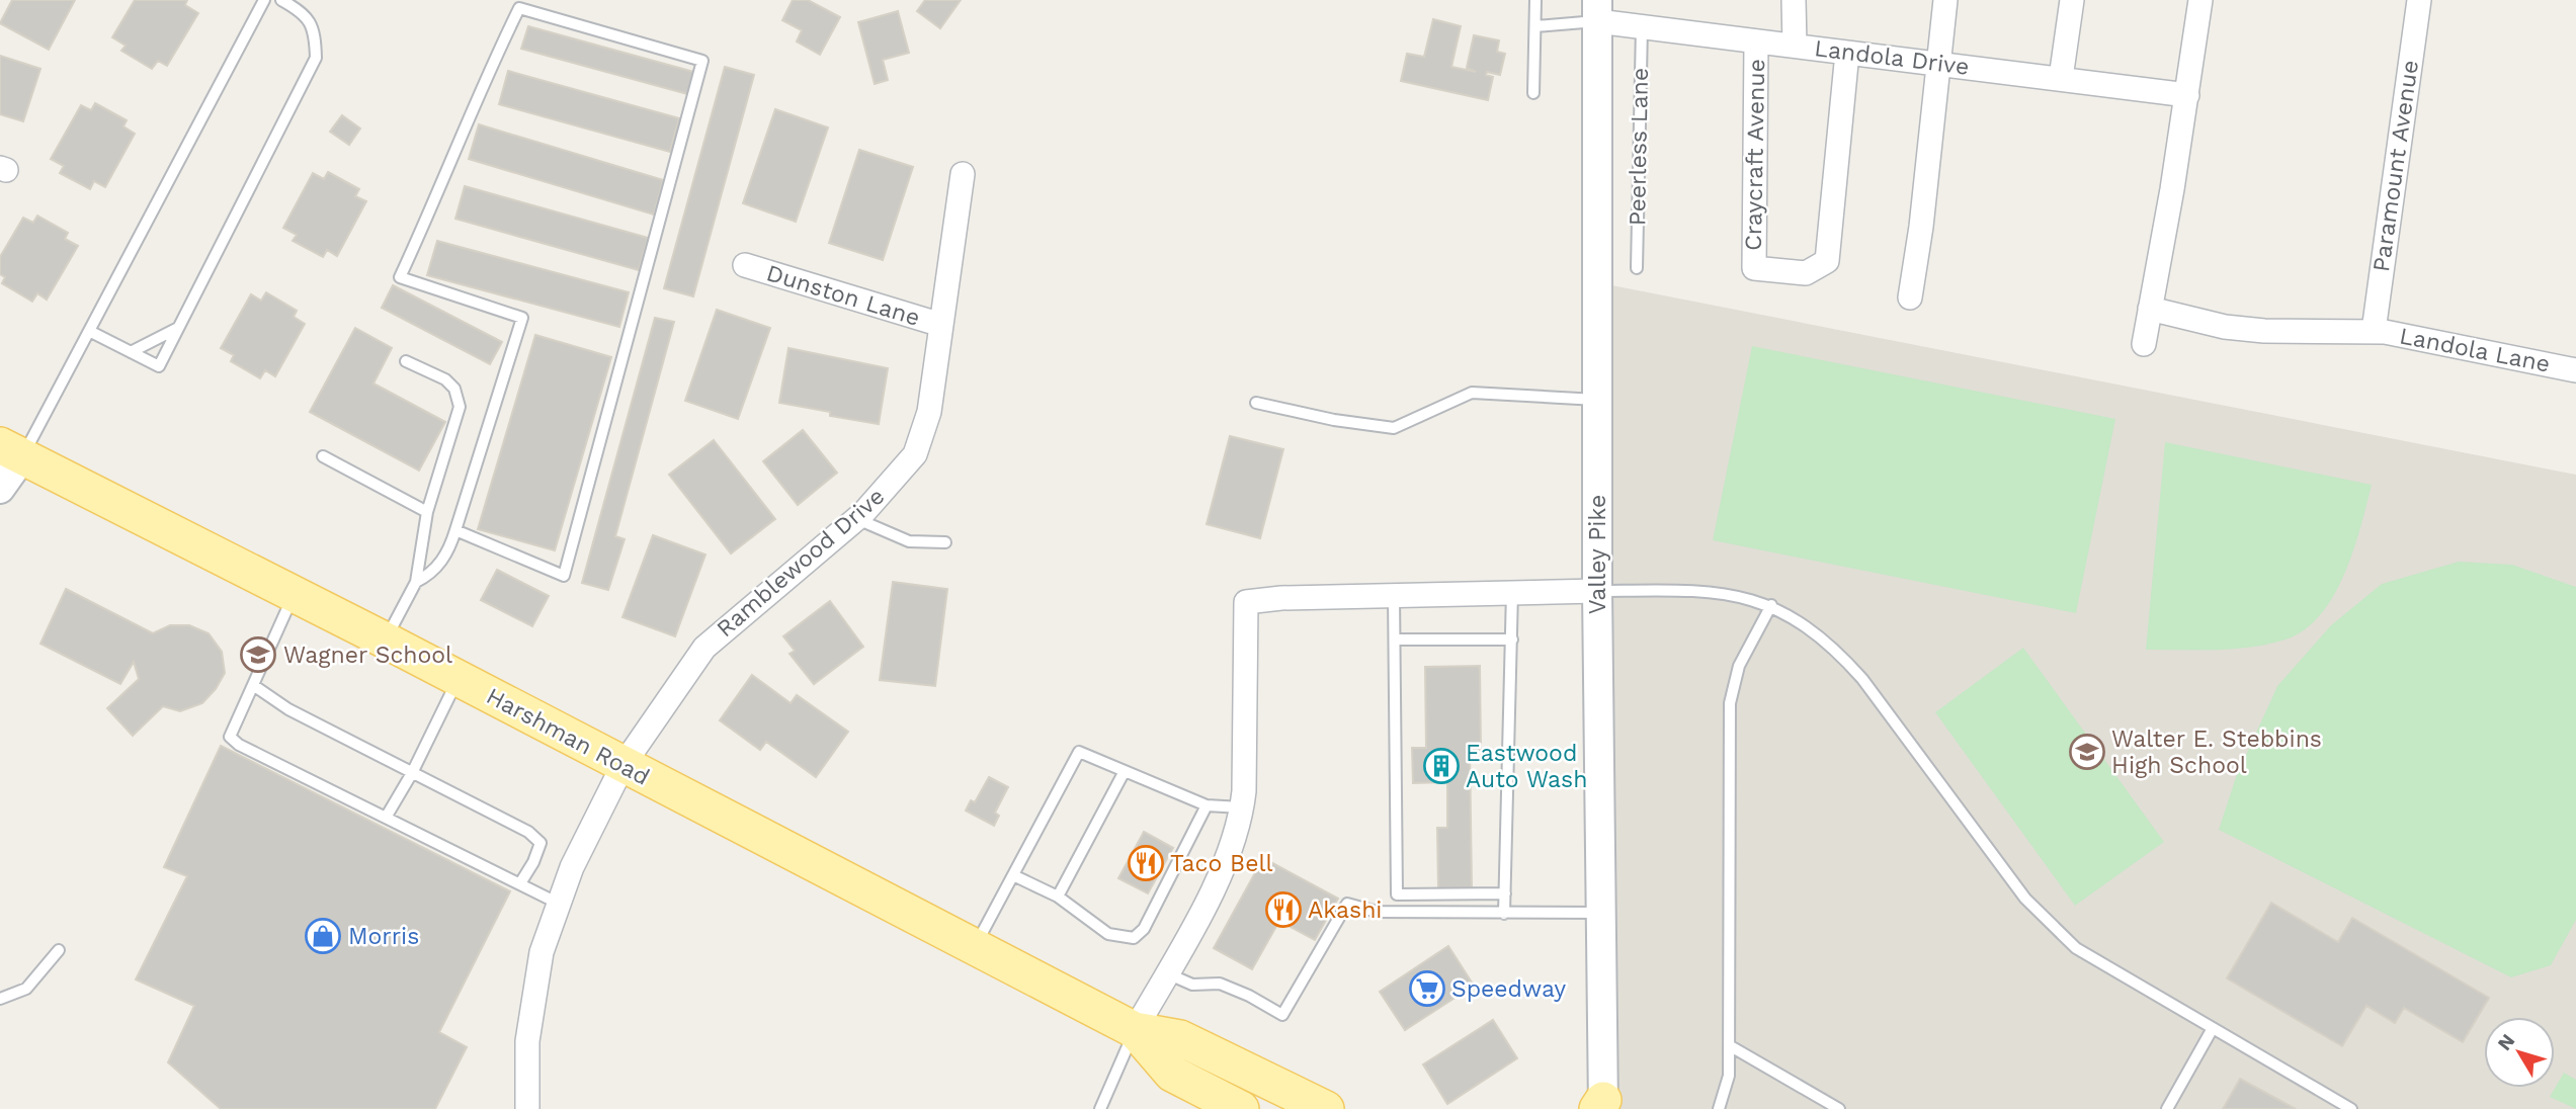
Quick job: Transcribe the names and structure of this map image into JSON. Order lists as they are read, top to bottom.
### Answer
{
  "streets": {
    "main road": ["Harshman Road"],
    "street": [
      "Landola Drive",
      "Craycraft Avenue",
      "Paramount Avenue",
      "Dunston Lane",
      "Landola Lane",
      "Valley Pike",
      "Ramblewood Drive"
    ],
    "lane": ["Peerless Lane"]
  },
  "crossings": [
    ["Landola Drive", "Peerless Lane"],
    ["Landola Drive", "Craycraft Avenue"],
    ["Landola Drive", "Valley Pike"],
    ["Paramount Avenue", "Landola Lane"],
    ["Dunston Lane", "Ramblewood Drive"],
    ["Ramblewood Drive", "Harshman Road"]
  ],
  "places": {
    "school or university": ["Wagner School", "Walter E. Stebbins High School"],
    "building": ["Eastwood Auto Wash"],
    "restaurant": ["Taco Bell", "Akashi"],
    "shop": ["Morris"],
    "supermarket": ["Speedway"]
  },
  "north": "top left"
}
